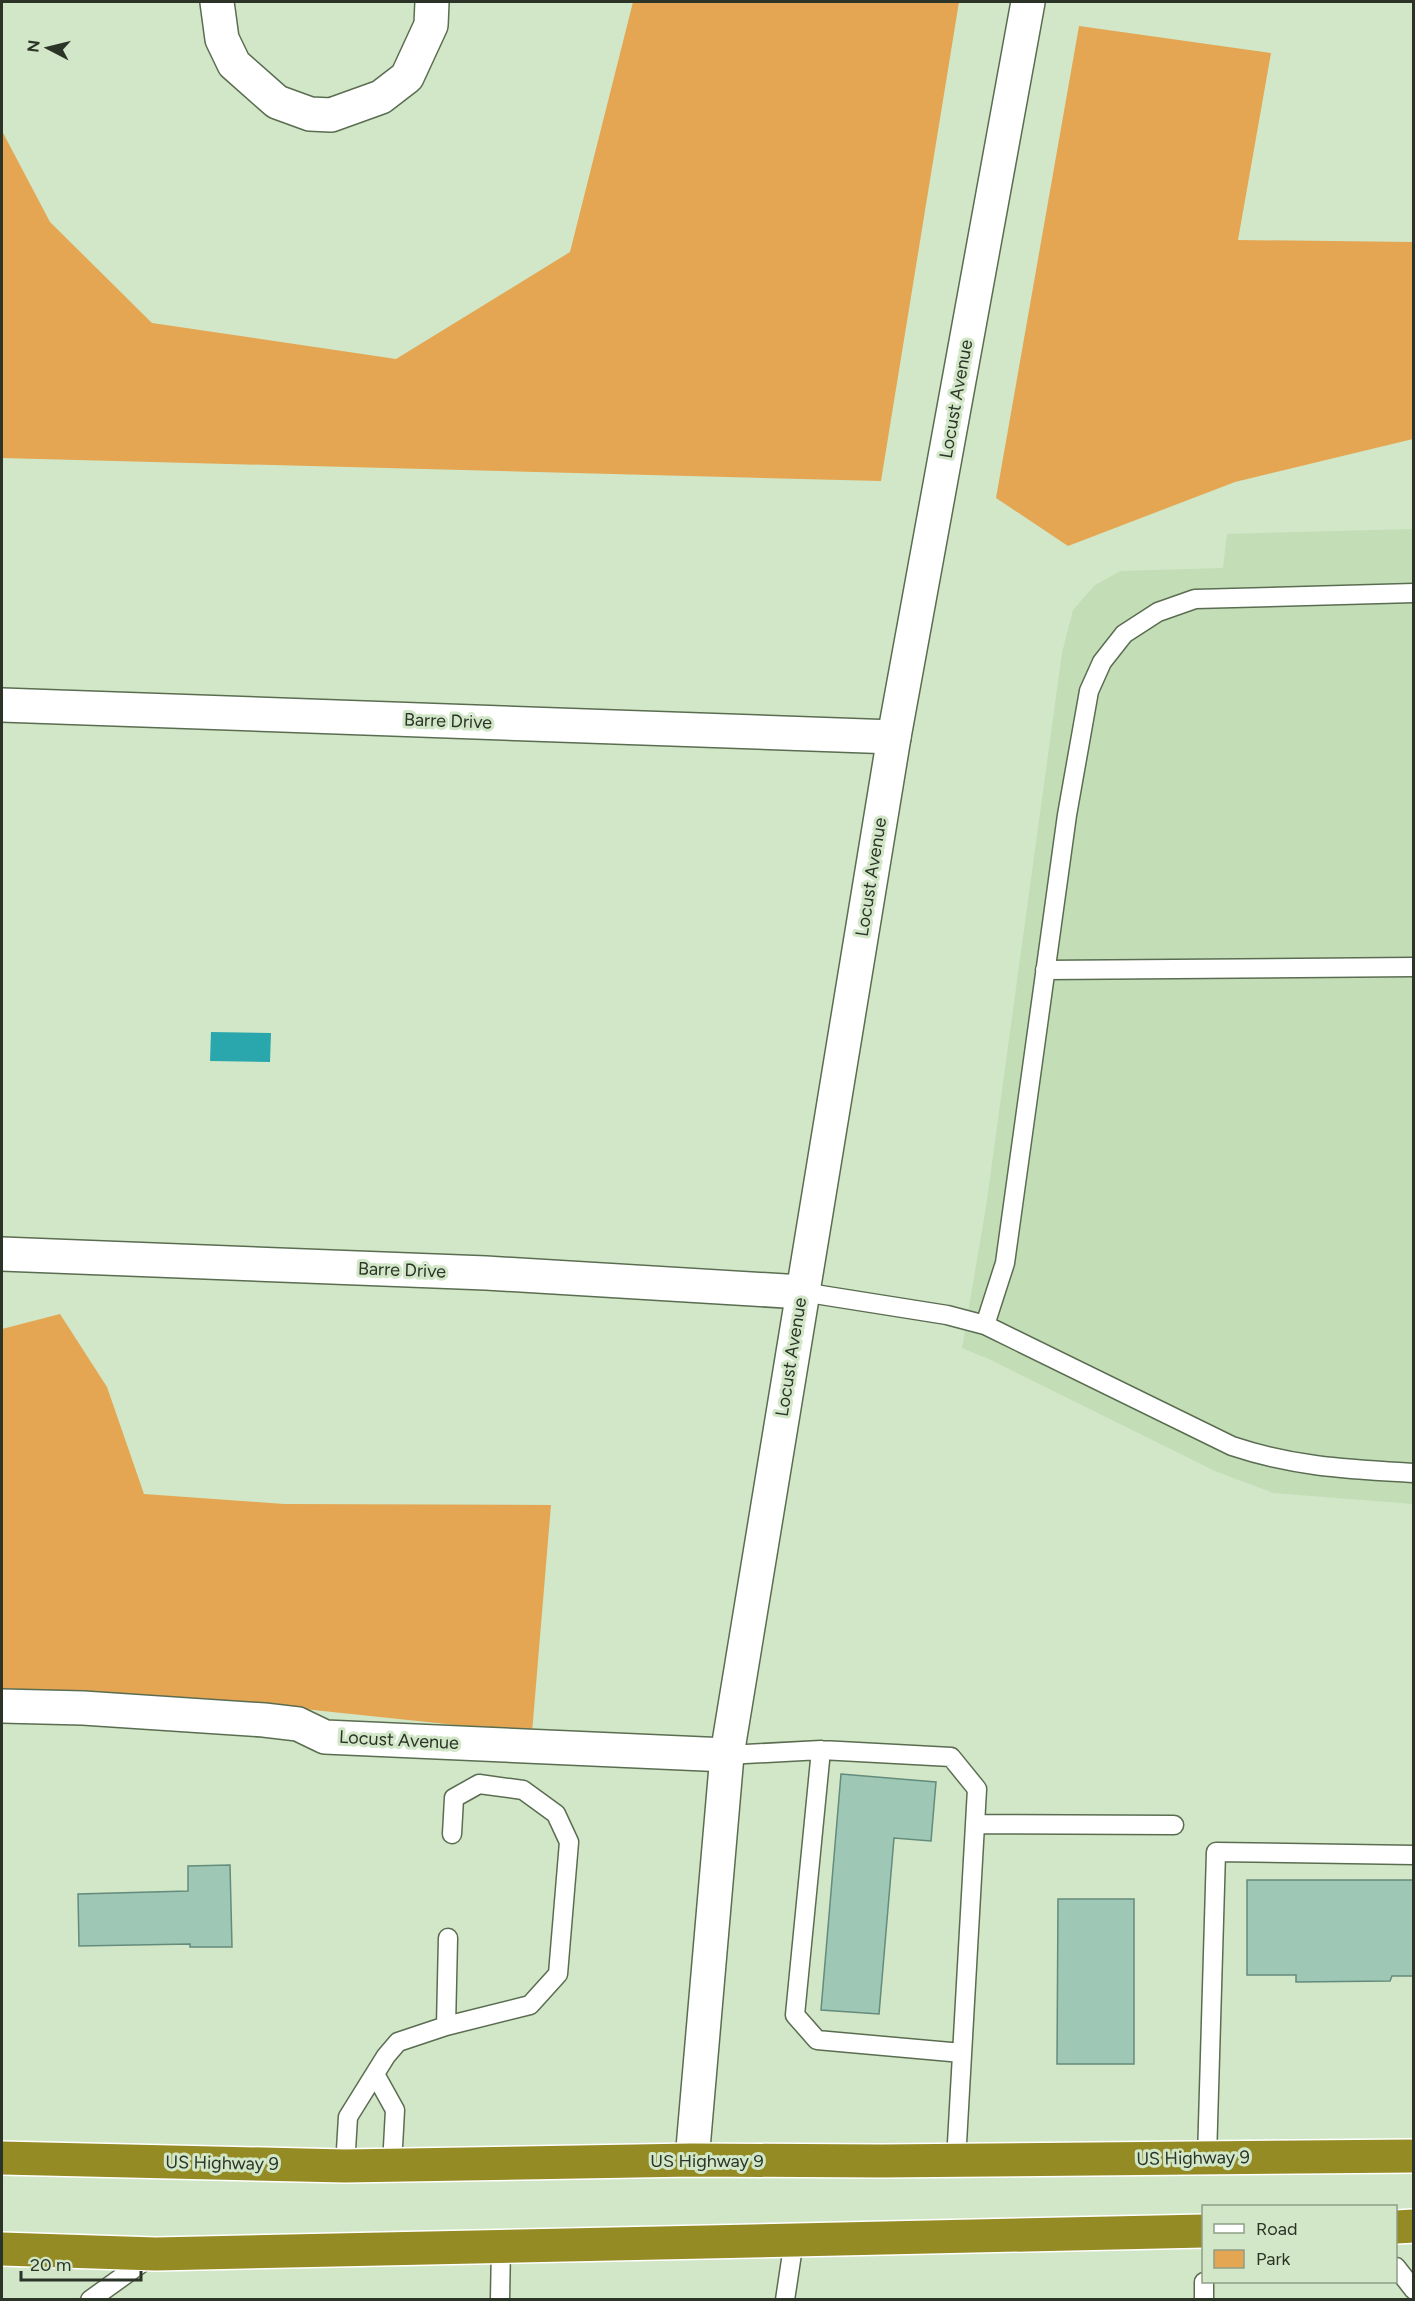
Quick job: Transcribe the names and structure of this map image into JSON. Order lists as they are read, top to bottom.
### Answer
{
  "streets": {
    "highway": ["US Highway 9"],
    "street": ["Locust Avenue", "Barre Drive"]
  },
  "crossings": [
    ["Locust Avenue", "Barre Drive"],
    ["Locust Avenue", "US Highway 9"]
  ],
  "legend": ["Road", "Park"],
  "scale_bar": "20 m",
  "north": "left"
}
